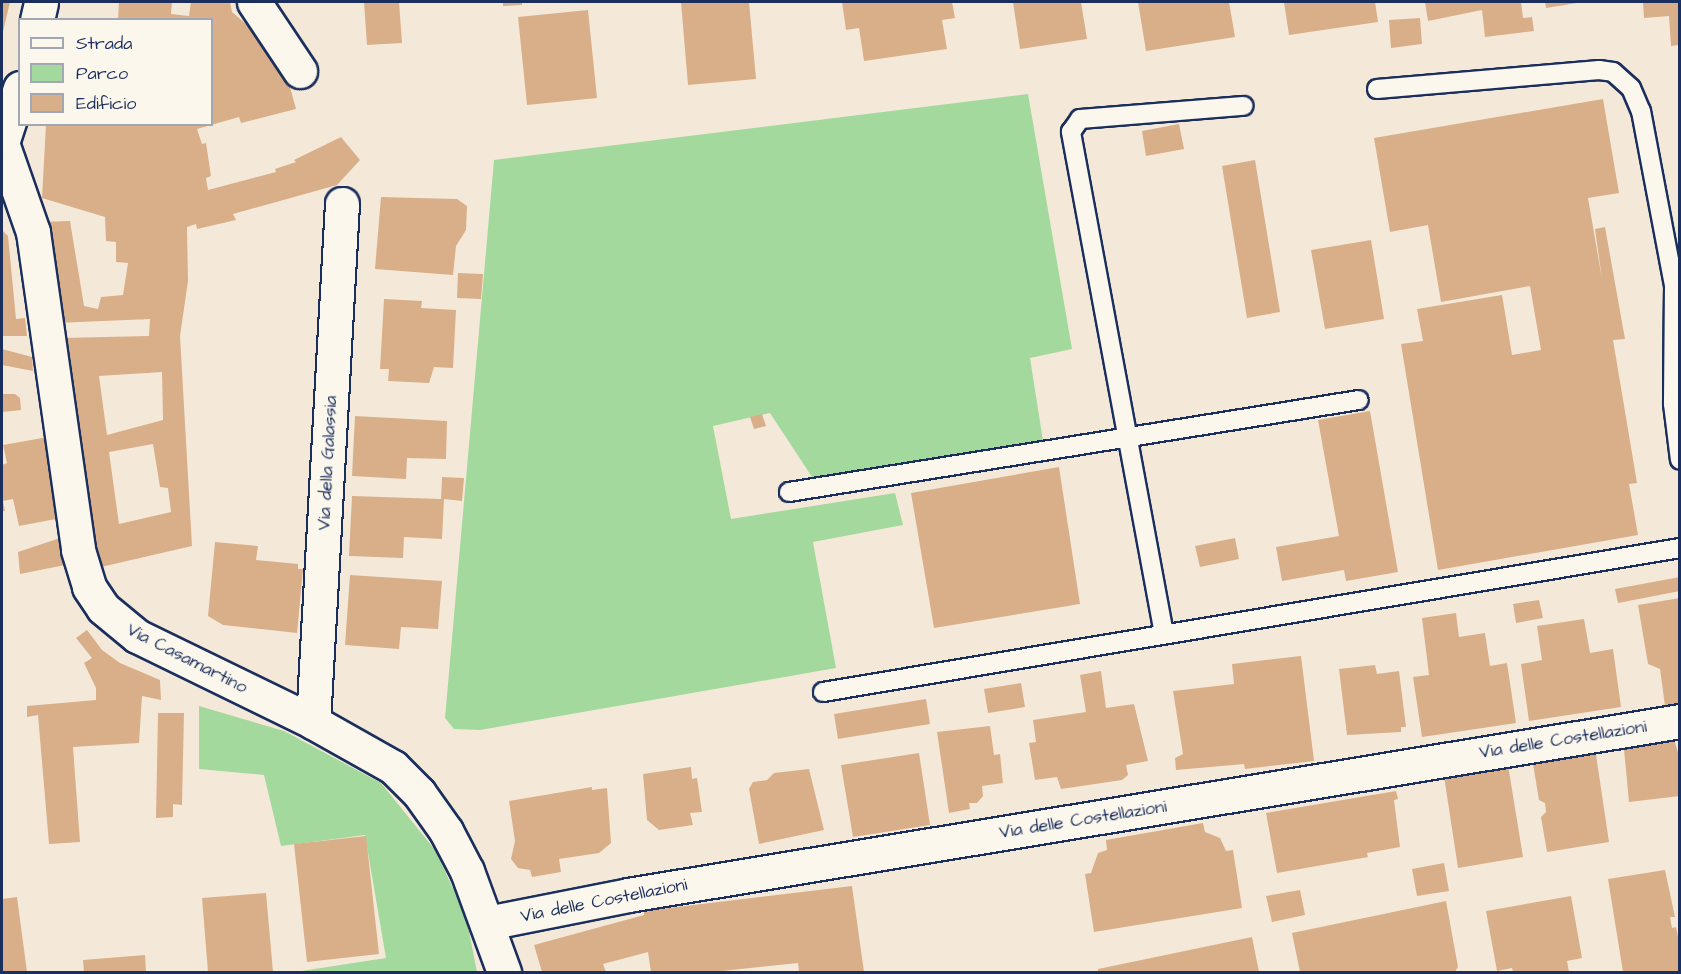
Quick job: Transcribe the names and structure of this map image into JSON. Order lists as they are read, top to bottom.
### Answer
{
  "streets": {
    "street": ["Via della Galassia", "Via Casamartino", "Via delle Costellazioni"]
  },
  "crossings": [
    ["Via della Galassia", "Via Casamartino"],
    ["Via Casamartino", "Via delle Costellazioni"]
  ],
  "legend": ["Strada", "Parco", "Edificio"]
}
